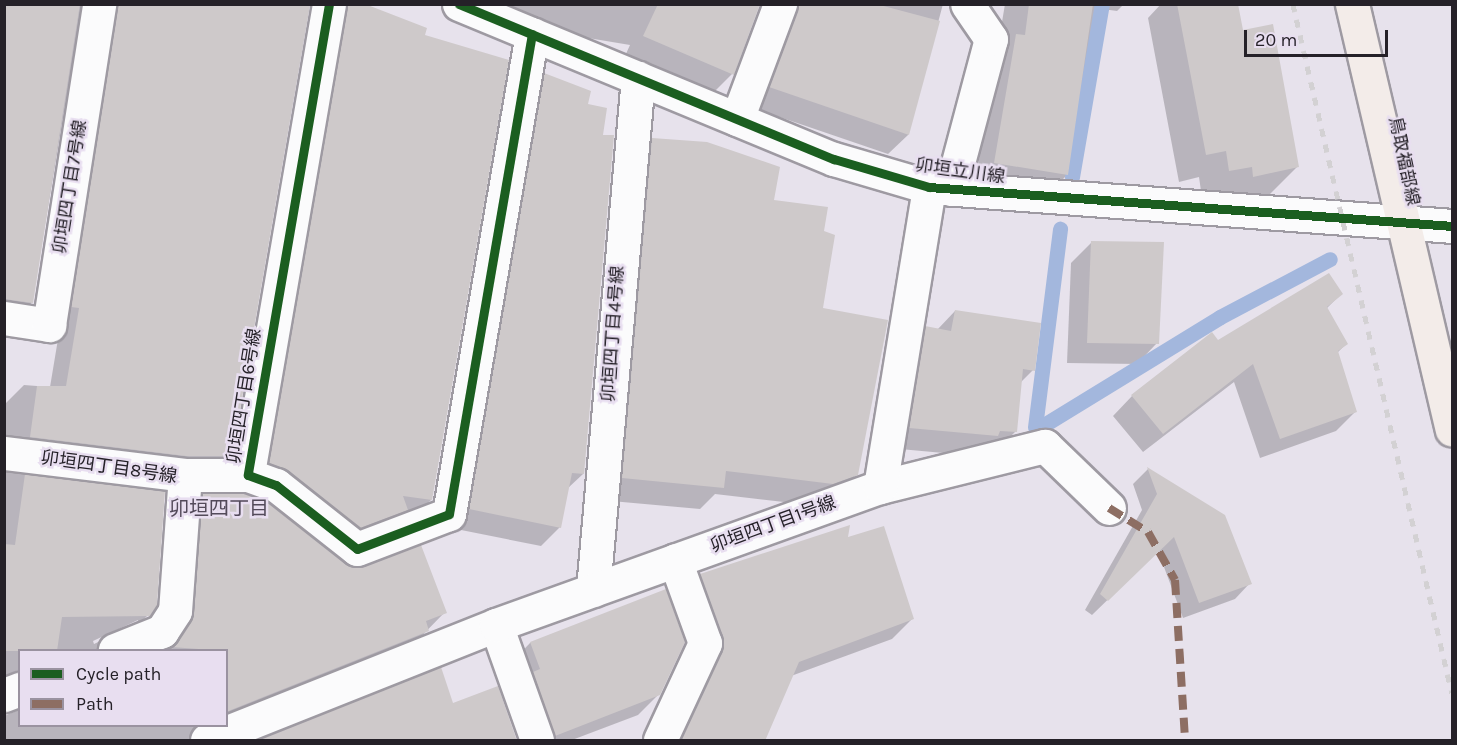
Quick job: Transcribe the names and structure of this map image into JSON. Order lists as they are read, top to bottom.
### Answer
{
  "streets": {
    "main road": ["鳥取福部線"],
    "street": [
      "卯垣立川線",
      "卯垣四丁目7号線",
      "卯垣四丁目4号線",
      "卯垣四丁目6号線",
      "卯垣四丁目8号線",
      "卯垣四丁目1号線"
    ]
  },
  "crossings": [
    ["鳥取福部線", "卯垣立川線"],
    ["卯垣立川線", "卯垣四丁目4号線"],
    ["卯垣立川線", "卯垣四丁目6号線"],
    ["卯垣四丁目4号線", "卯垣四丁目1号線"]
  ],
  "districts": ["卯垣四丁目"],
  "legend": ["Cycle path", "Path"],
  "scale_bar": "20 m"
}
